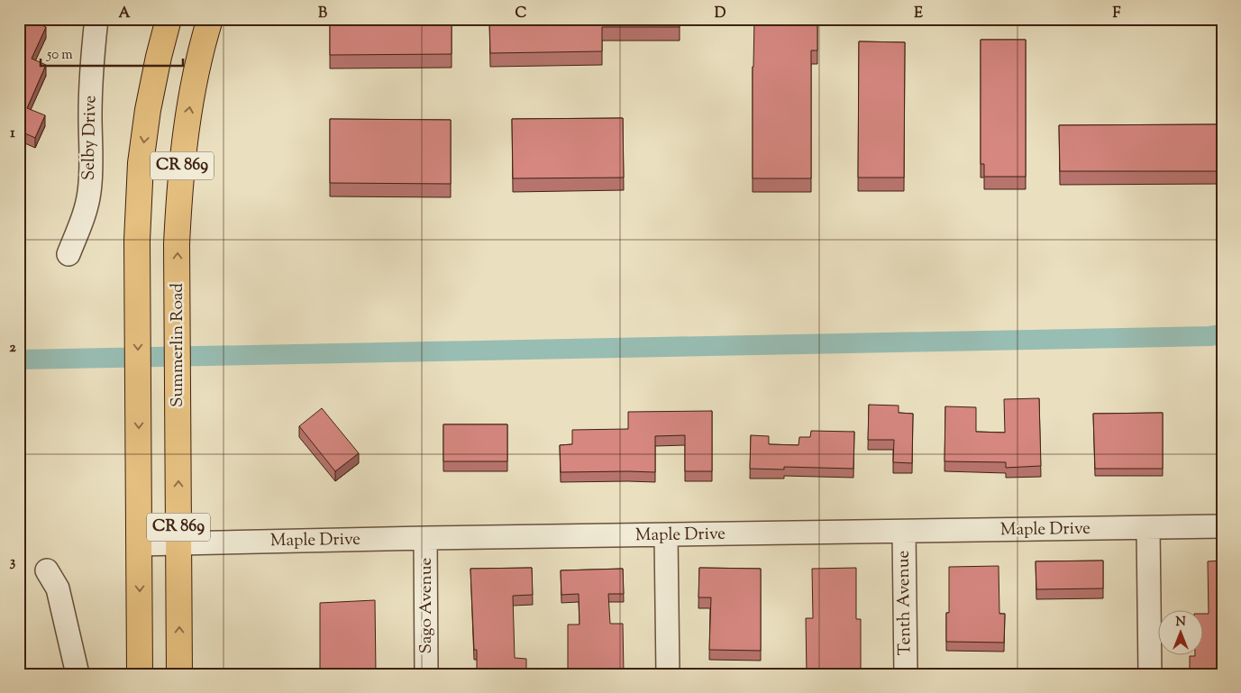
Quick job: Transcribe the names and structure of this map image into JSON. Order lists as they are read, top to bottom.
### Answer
{
  "streets": {
    "main road": ["CR 869", "Summerlin Road"],
    "street": [
      "Selby Drive",
      "Maple Drive",
      "Tenth Avenue",
      "Sago Avenue"
    ]
  },
  "crossings": [
    ["CR 869", "Maple Drive"],
    ["Summerlin Road", "Maple Drive"],
    ["Maple Drive", "Tenth Avenue"],
    ["Maple Drive", "Sago Avenue"]
  ],
  "scale_bar": "50 m",
  "north": "top",
  "grid": {
    "columns": [
      "A",
      "B",
      "C",
      "D",
      "E",
      "F"
    ],
    "rows": ["1", "2", "3"]
  }
}
